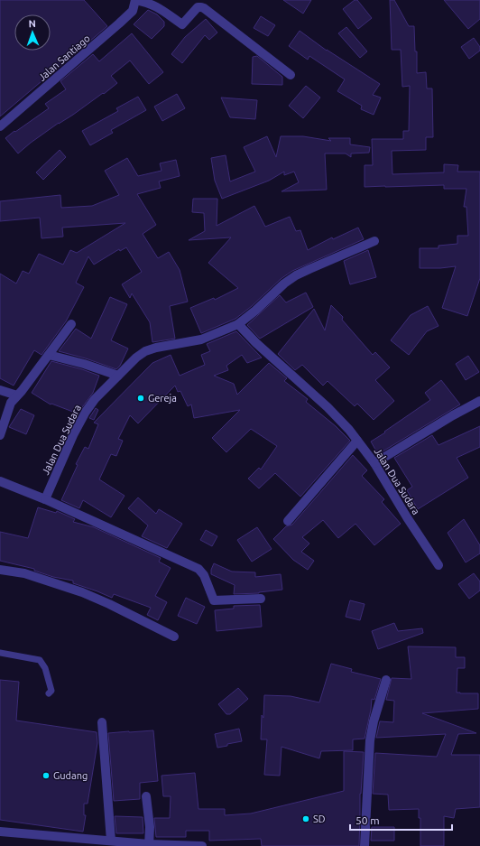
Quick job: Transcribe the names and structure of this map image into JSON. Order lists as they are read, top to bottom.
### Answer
{
  "streets": {
    "street": ["Jalan Santiago", "Jalan Dua Sudara"]
  },
  "places": ["Gereja", "Gudang", "SD"],
  "scale_bar": "50 m",
  "north": "top"
}
